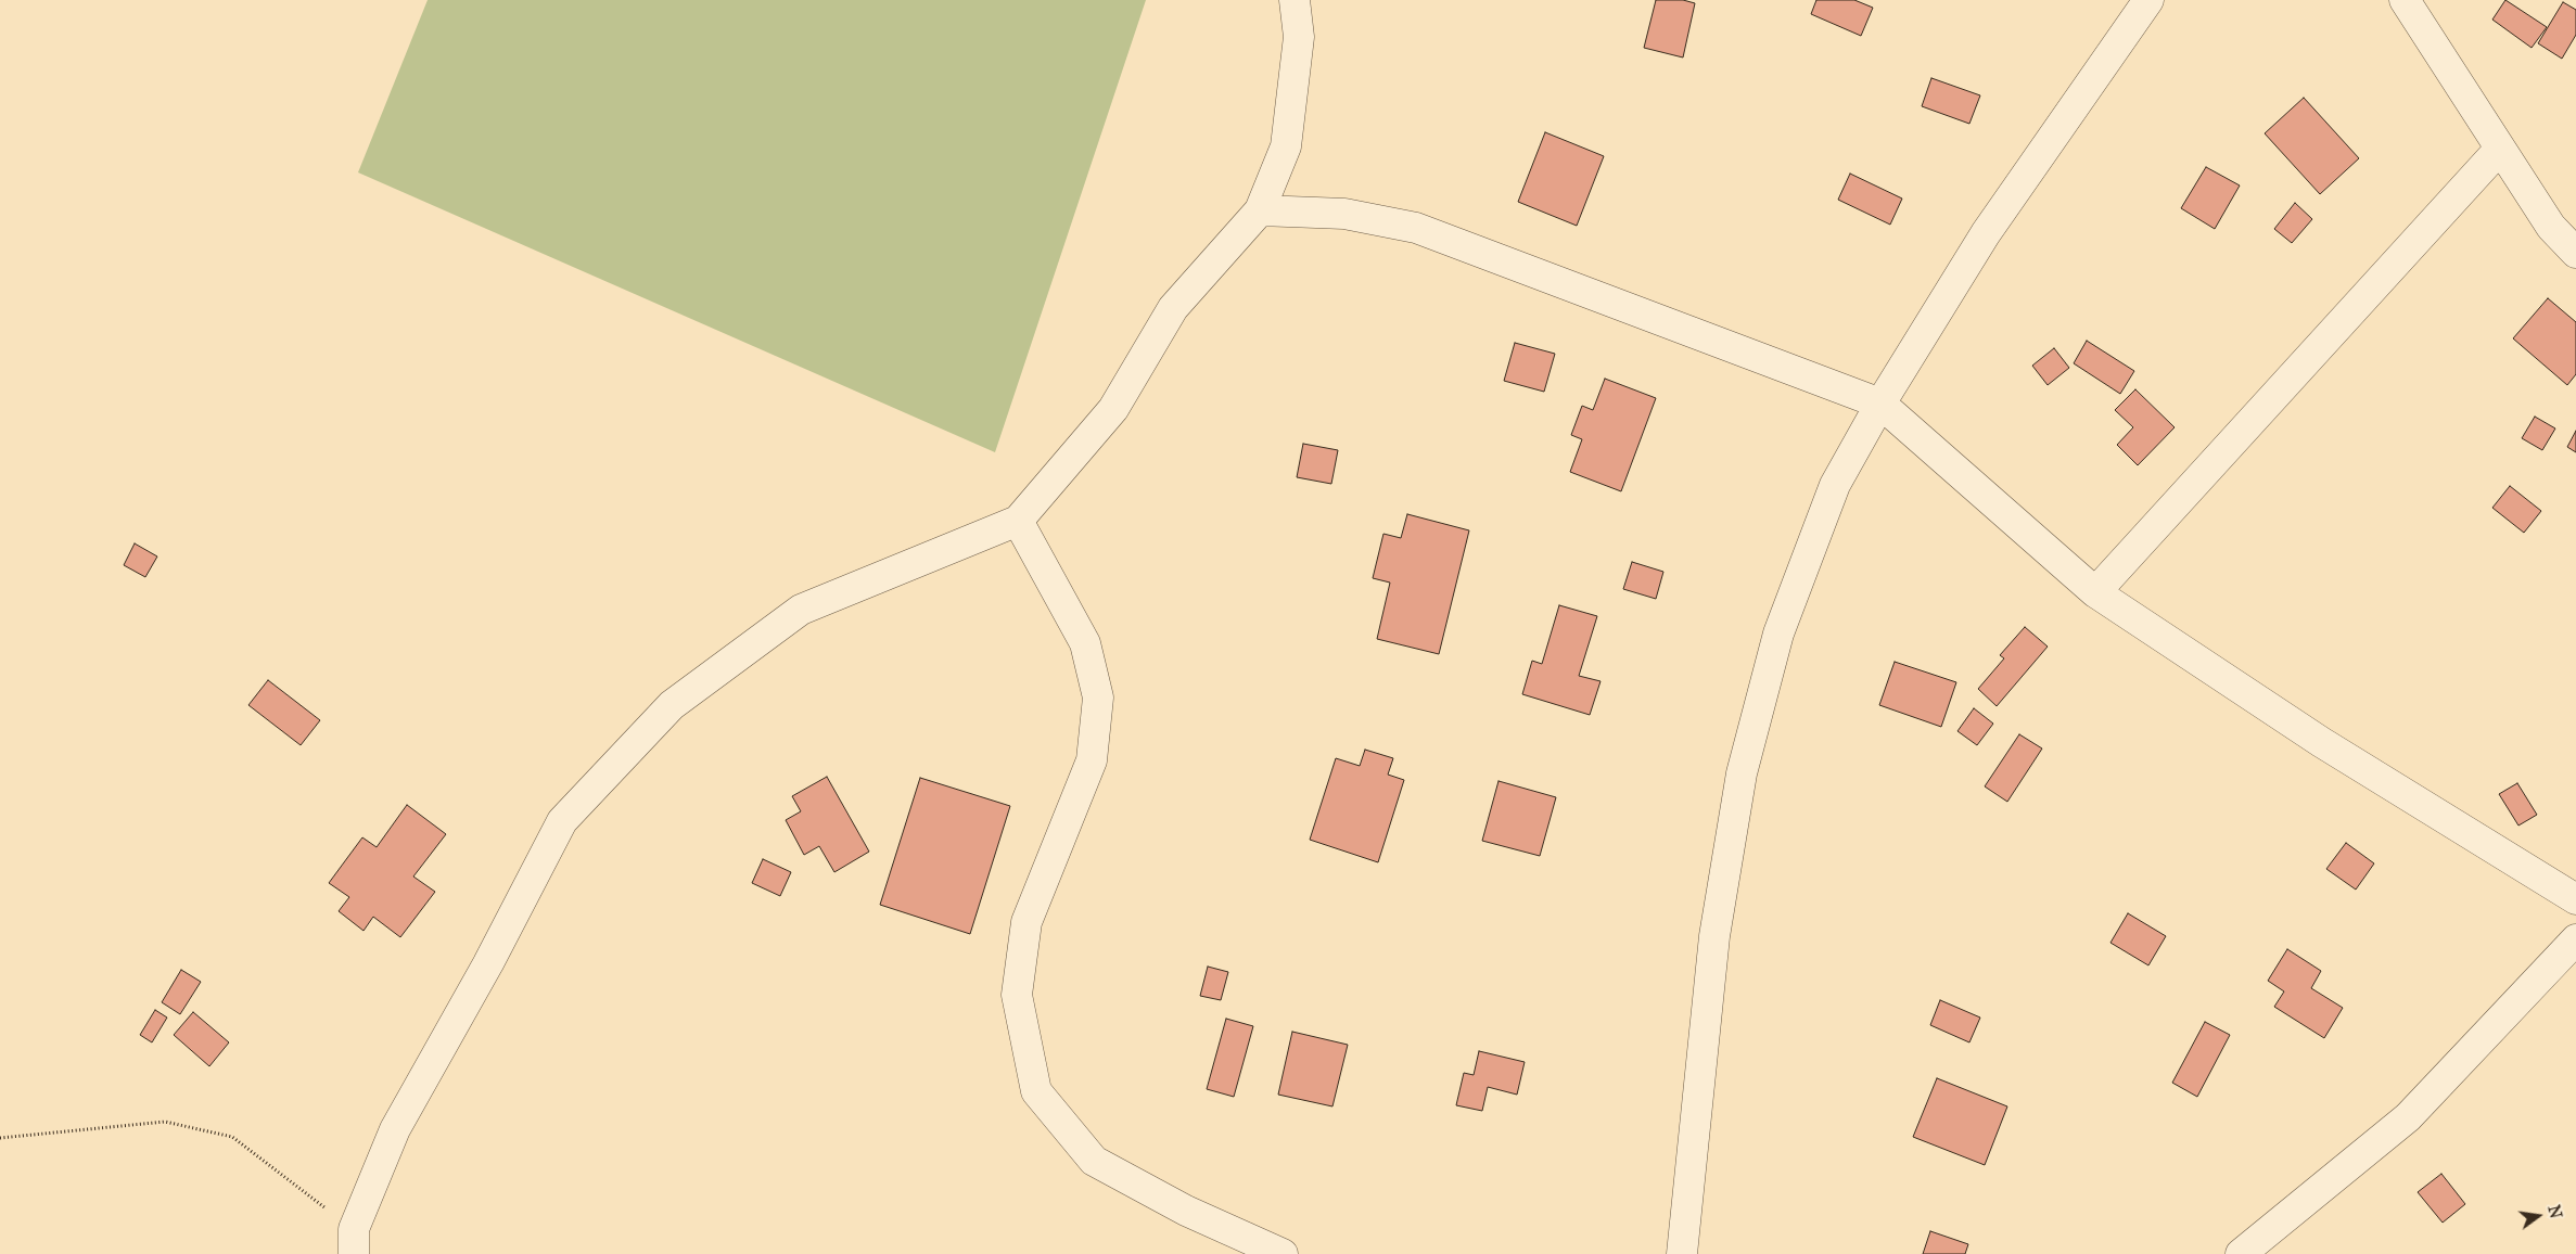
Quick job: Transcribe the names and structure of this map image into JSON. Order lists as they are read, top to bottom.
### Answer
{
  "north": "right"
}
